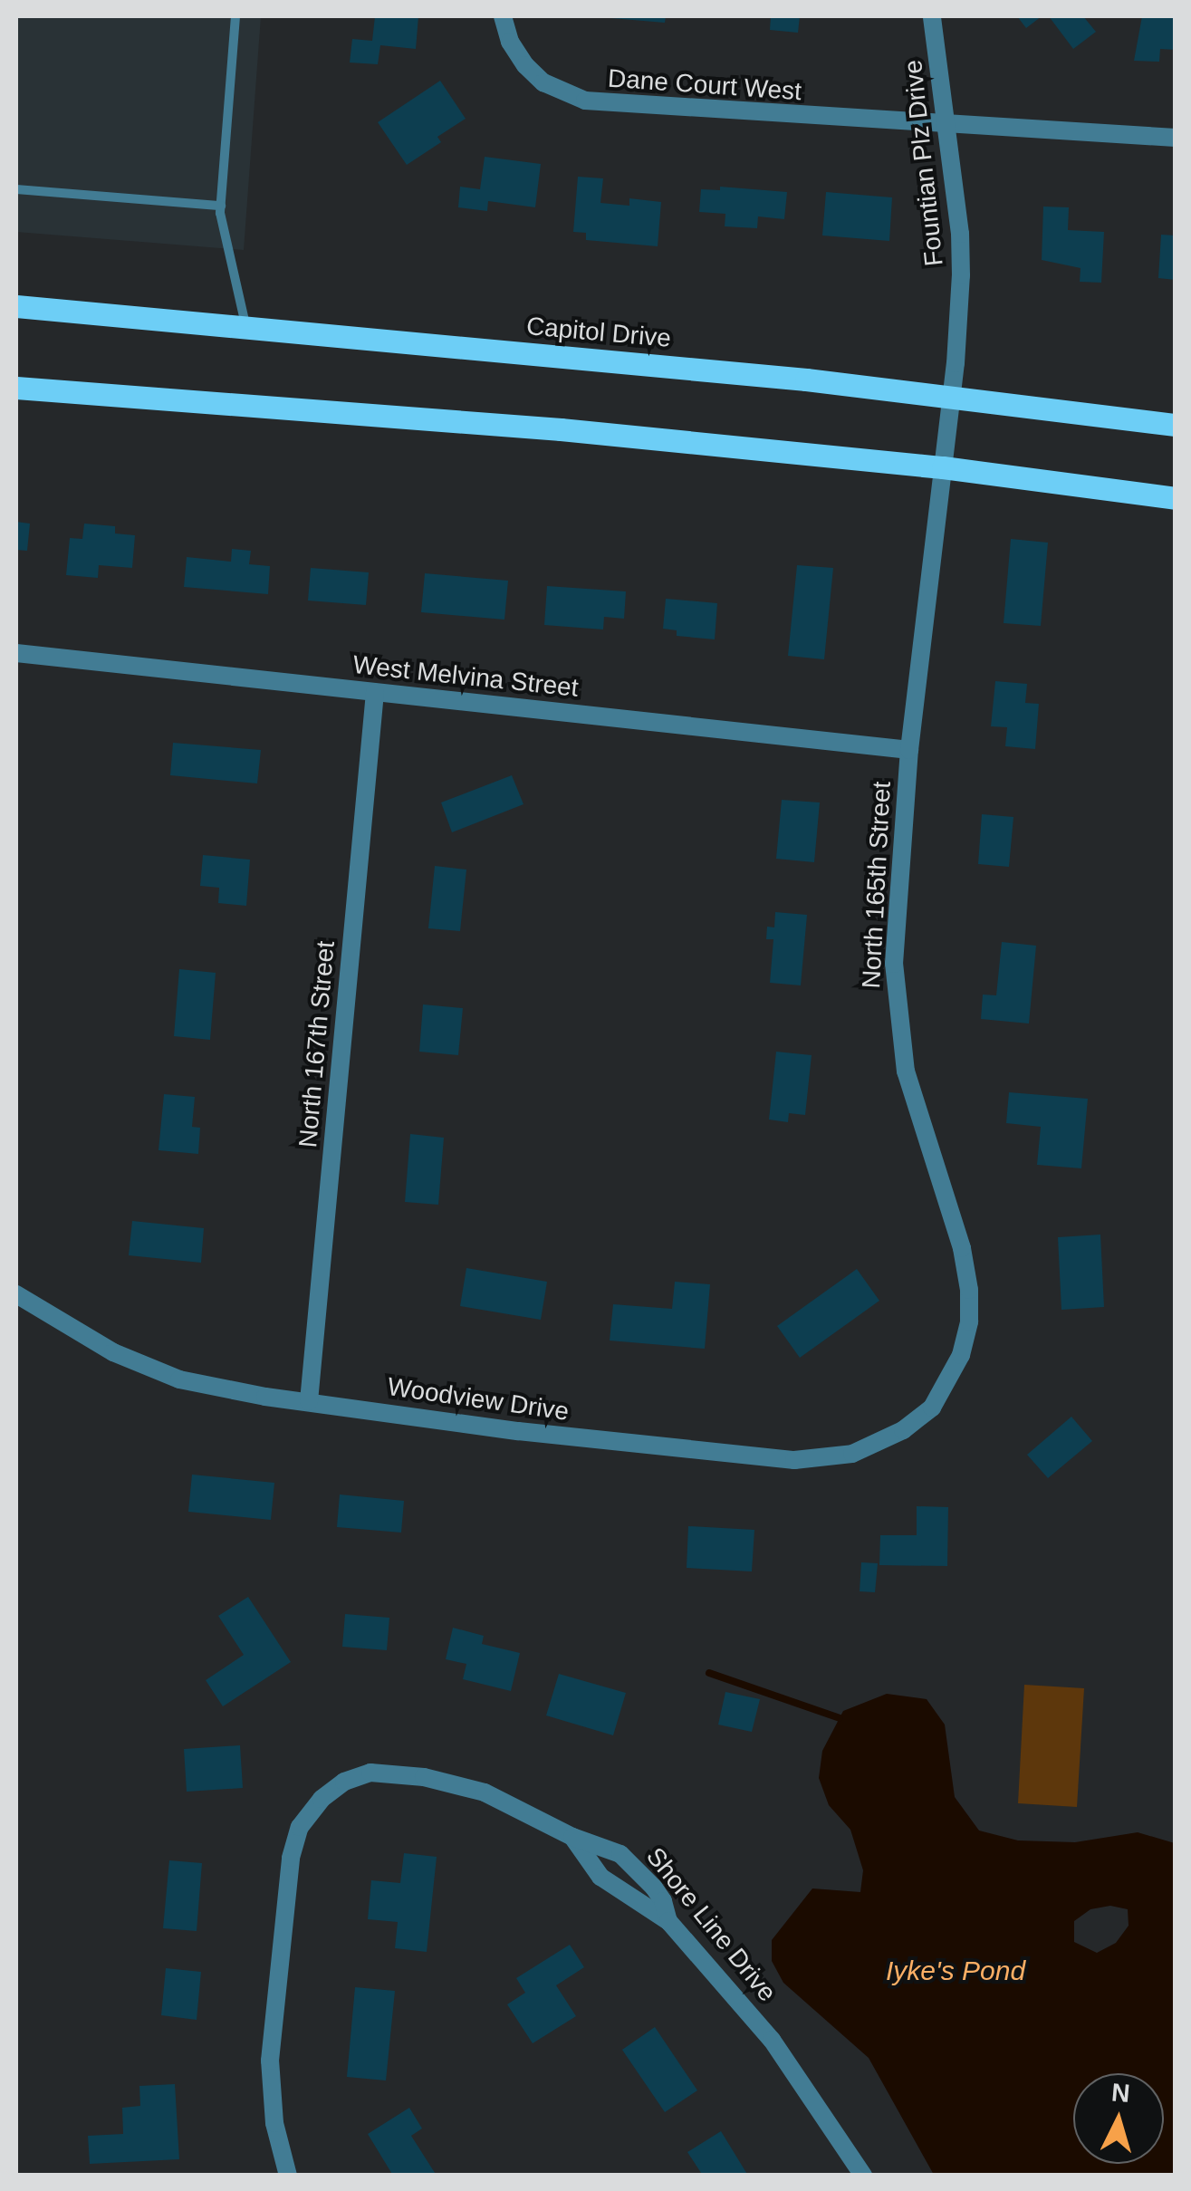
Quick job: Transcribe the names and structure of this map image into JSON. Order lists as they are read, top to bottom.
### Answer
{
  "streets": {
    "main road": ["Capitol Drive"],
    "street": [
      "Dane Court West",
      "Fountian Plz Drive",
      "West Melvina Street",
      "North 165th Street",
      "North 167th Street",
      "Woodview Drive",
      "Shore Line Drive"
    ]
  },
  "crossings": [
    ["Dane Court West", "Fountian Plz Drive"],
    ["Fountian Plz Drive", "Capitol Drive"],
    ["Fountian Plz Drive", "North 165th Street"],
    ["West Melvina Street", "North 165th Street"],
    ["West Melvina Street", "North 167th Street"],
    ["North 165th Street", "Woodview Drive"],
    ["North 167th Street", "Woodview Drive"]
  ],
  "water": ["Iyke's Pond"],
  "north": "top"
}
